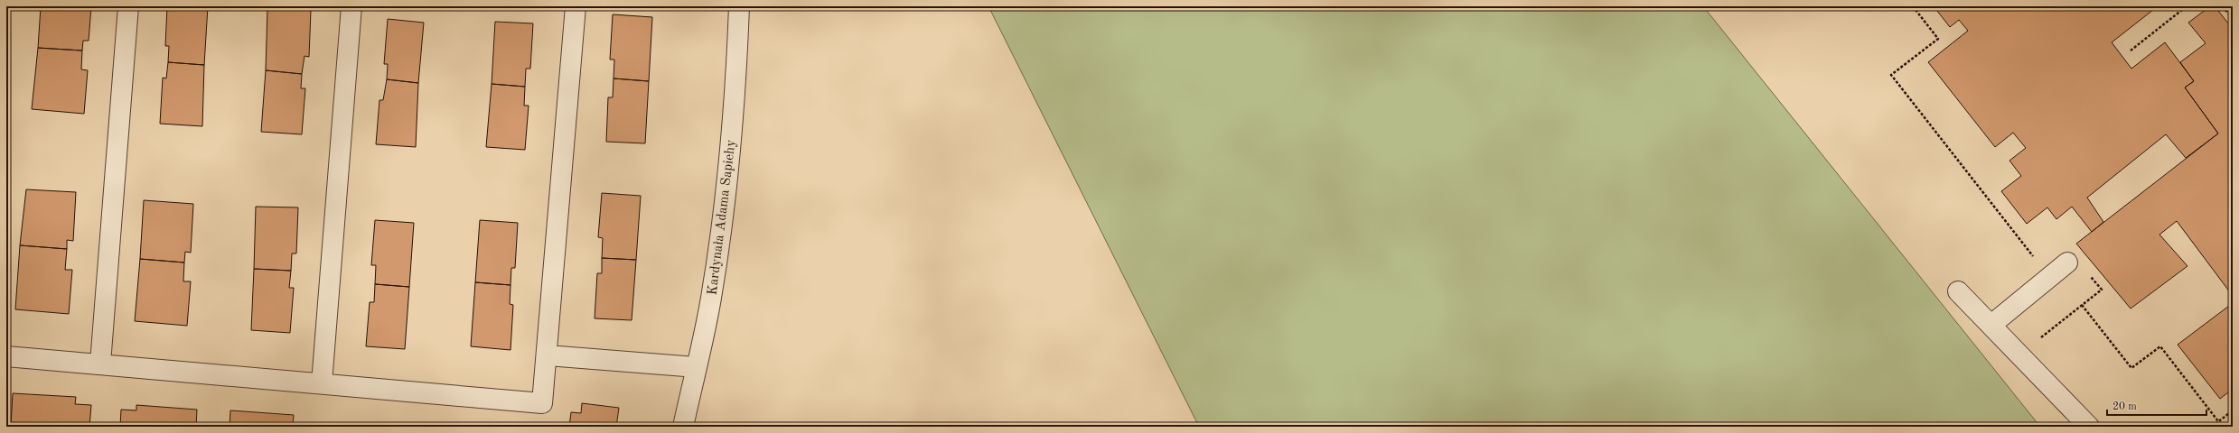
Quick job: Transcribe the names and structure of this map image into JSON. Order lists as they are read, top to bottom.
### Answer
{
  "streets": {
    "street": ["Kardynała Adama Sapiehy"]
  },
  "scale_bar": "20 m"
}
